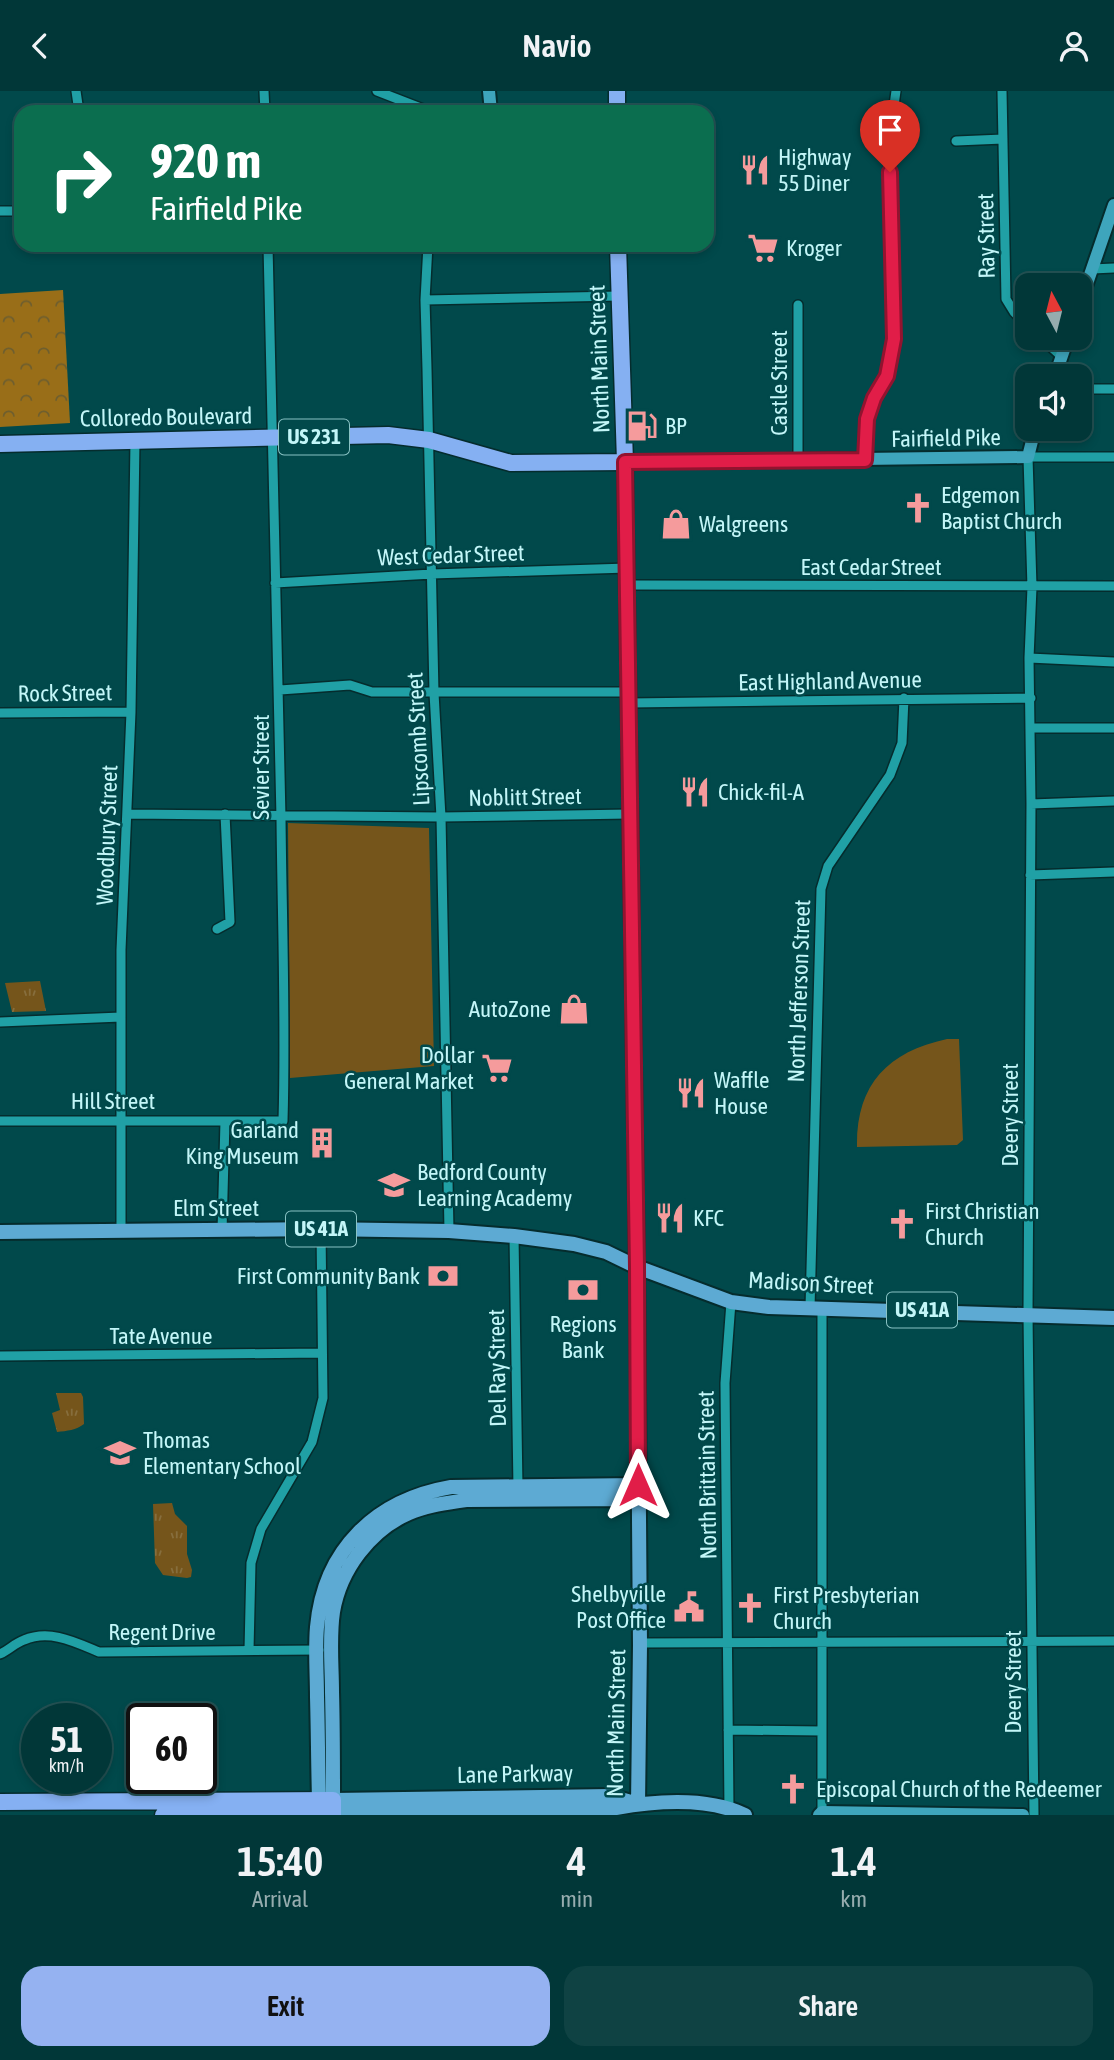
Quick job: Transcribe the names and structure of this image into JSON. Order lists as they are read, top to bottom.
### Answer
{
  "streets": {
    "highway": [
      "North Main Street",
      "Colloredo Boulevard",
      "US 231",
      "Lane Parkway"
    ],
    "main road": ["Elm Street", "US 41A", "Madison Street"],
    "street": [
      "Ray Street",
      "Castle Street",
      "Fairfield Pike",
      "West Cedar Street",
      "East Cedar Street",
      "East Highland Avenue",
      "Rock Street",
      "Lipscomb Street",
      "Sevier Street",
      "Noblitt Street",
      "Woodbury Street",
      "North Jefferson Street",
      "Hill Street",
      "Deery Street",
      "Tate Avenue",
      "Del Ray Street",
      "North Brittain Street",
      "Regent Drive"
    ]
  },
  "crossings": [
    ["North Main Street", "Colloredo Boulevard"],
    ["North Main Street", "Fairfield Pike"],
    ["North Main Street", "West Cedar Street"],
    ["North Main Street", "East Cedar Street"],
    ["North Main Street", "East Highland Avenue"],
    ["North Main Street", "Noblitt Street"],
    ["North Main Street", "Elm Street"],
    ["North Main Street", "Madison Street"],
    ["North Main Street", "Lane Parkway"],
    ["Castle Street", "Fairfield Pike"],
    ["Colloredo Boulevard", "Fairfield Pike"],
    ["Colloredo Boulevard", "Lipscomb Street"],
    ["Colloredo Boulevard", "Sevier Street"],
    ["Colloredo Boulevard", "Woodbury Street"],
    ["Fairfield Pike", "Deery Street"],
    ["West Cedar Street", "Lipscomb Street"],
    ["West Cedar Street", "Sevier Street"],
    ["East Cedar Street", "Deery Street"],
    ["East Highland Avenue", "Lipscomb Street"],
    ["East Highland Avenue", "Sevier Street"],
    ["East Highland Avenue", "North Jefferson Street"],
    ["East Highland Avenue", "Deery Street"],
    ["Rock Street", "Woodbury Street"],
    ["Lipscomb Street", "Noblitt Street"],
    ["Lipscomb Street", "Elm Street"],
    ["Sevier Street", "Noblitt Street"],
    ["Sevier Street", "Hill Street"],
    ["Noblitt Street", "Woodbury Street"],
    ["Woodbury Street", "Hill Street"],
    ["Woodbury Street", "Elm Street"],
    ["North Jefferson Street", "Madison Street"],
    ["Deery Street", "Madison Street"],
    ["Elm Street", "Madison Street"],
    ["Elm Street", "Del Ray Street"],
    ["Madison Street", "North Brittain Street"],
    ["North Brittain Street", "Lane Parkway"]
  ],
  "places": {
    "restaurant": [
      "Highway 55 Diner",
      "Chick-fil-A",
      "Waffle House",
      "KFC"
    ],
    "supermarket": ["Kroger", "Dollar General Market"],
    "fuel station": ["BP"],
    "church": [
      "Edgemon Baptist Church",
      "First Christian Church",
      "First Presbyterian Church",
      "Episcopal Church of the Redeemer"
    ],
    "shop": ["Walgreens", "AutoZone"],
    "building": ["Garland King Museum"],
    "school or university": ["Bedford County Learning Academy", "Thomas Elementary School"],
    "bank": ["First Community Bank", "Regions Bank"],
    "public building": ["Shelbyville Post Office"]
  },
  "north": "top",
  "page": {
    "header": "Navio",
    "turn": ["920 m", "Fairfield Pike"],
    "speed": "51 km/h",
    "limit": "60",
    "eta": [
      "15:40",
      "Arrival",
      "4",
      "min",
      "1.4",
      "km"
    ],
    "buttons": ["Exit", "Share"]
  }
}
